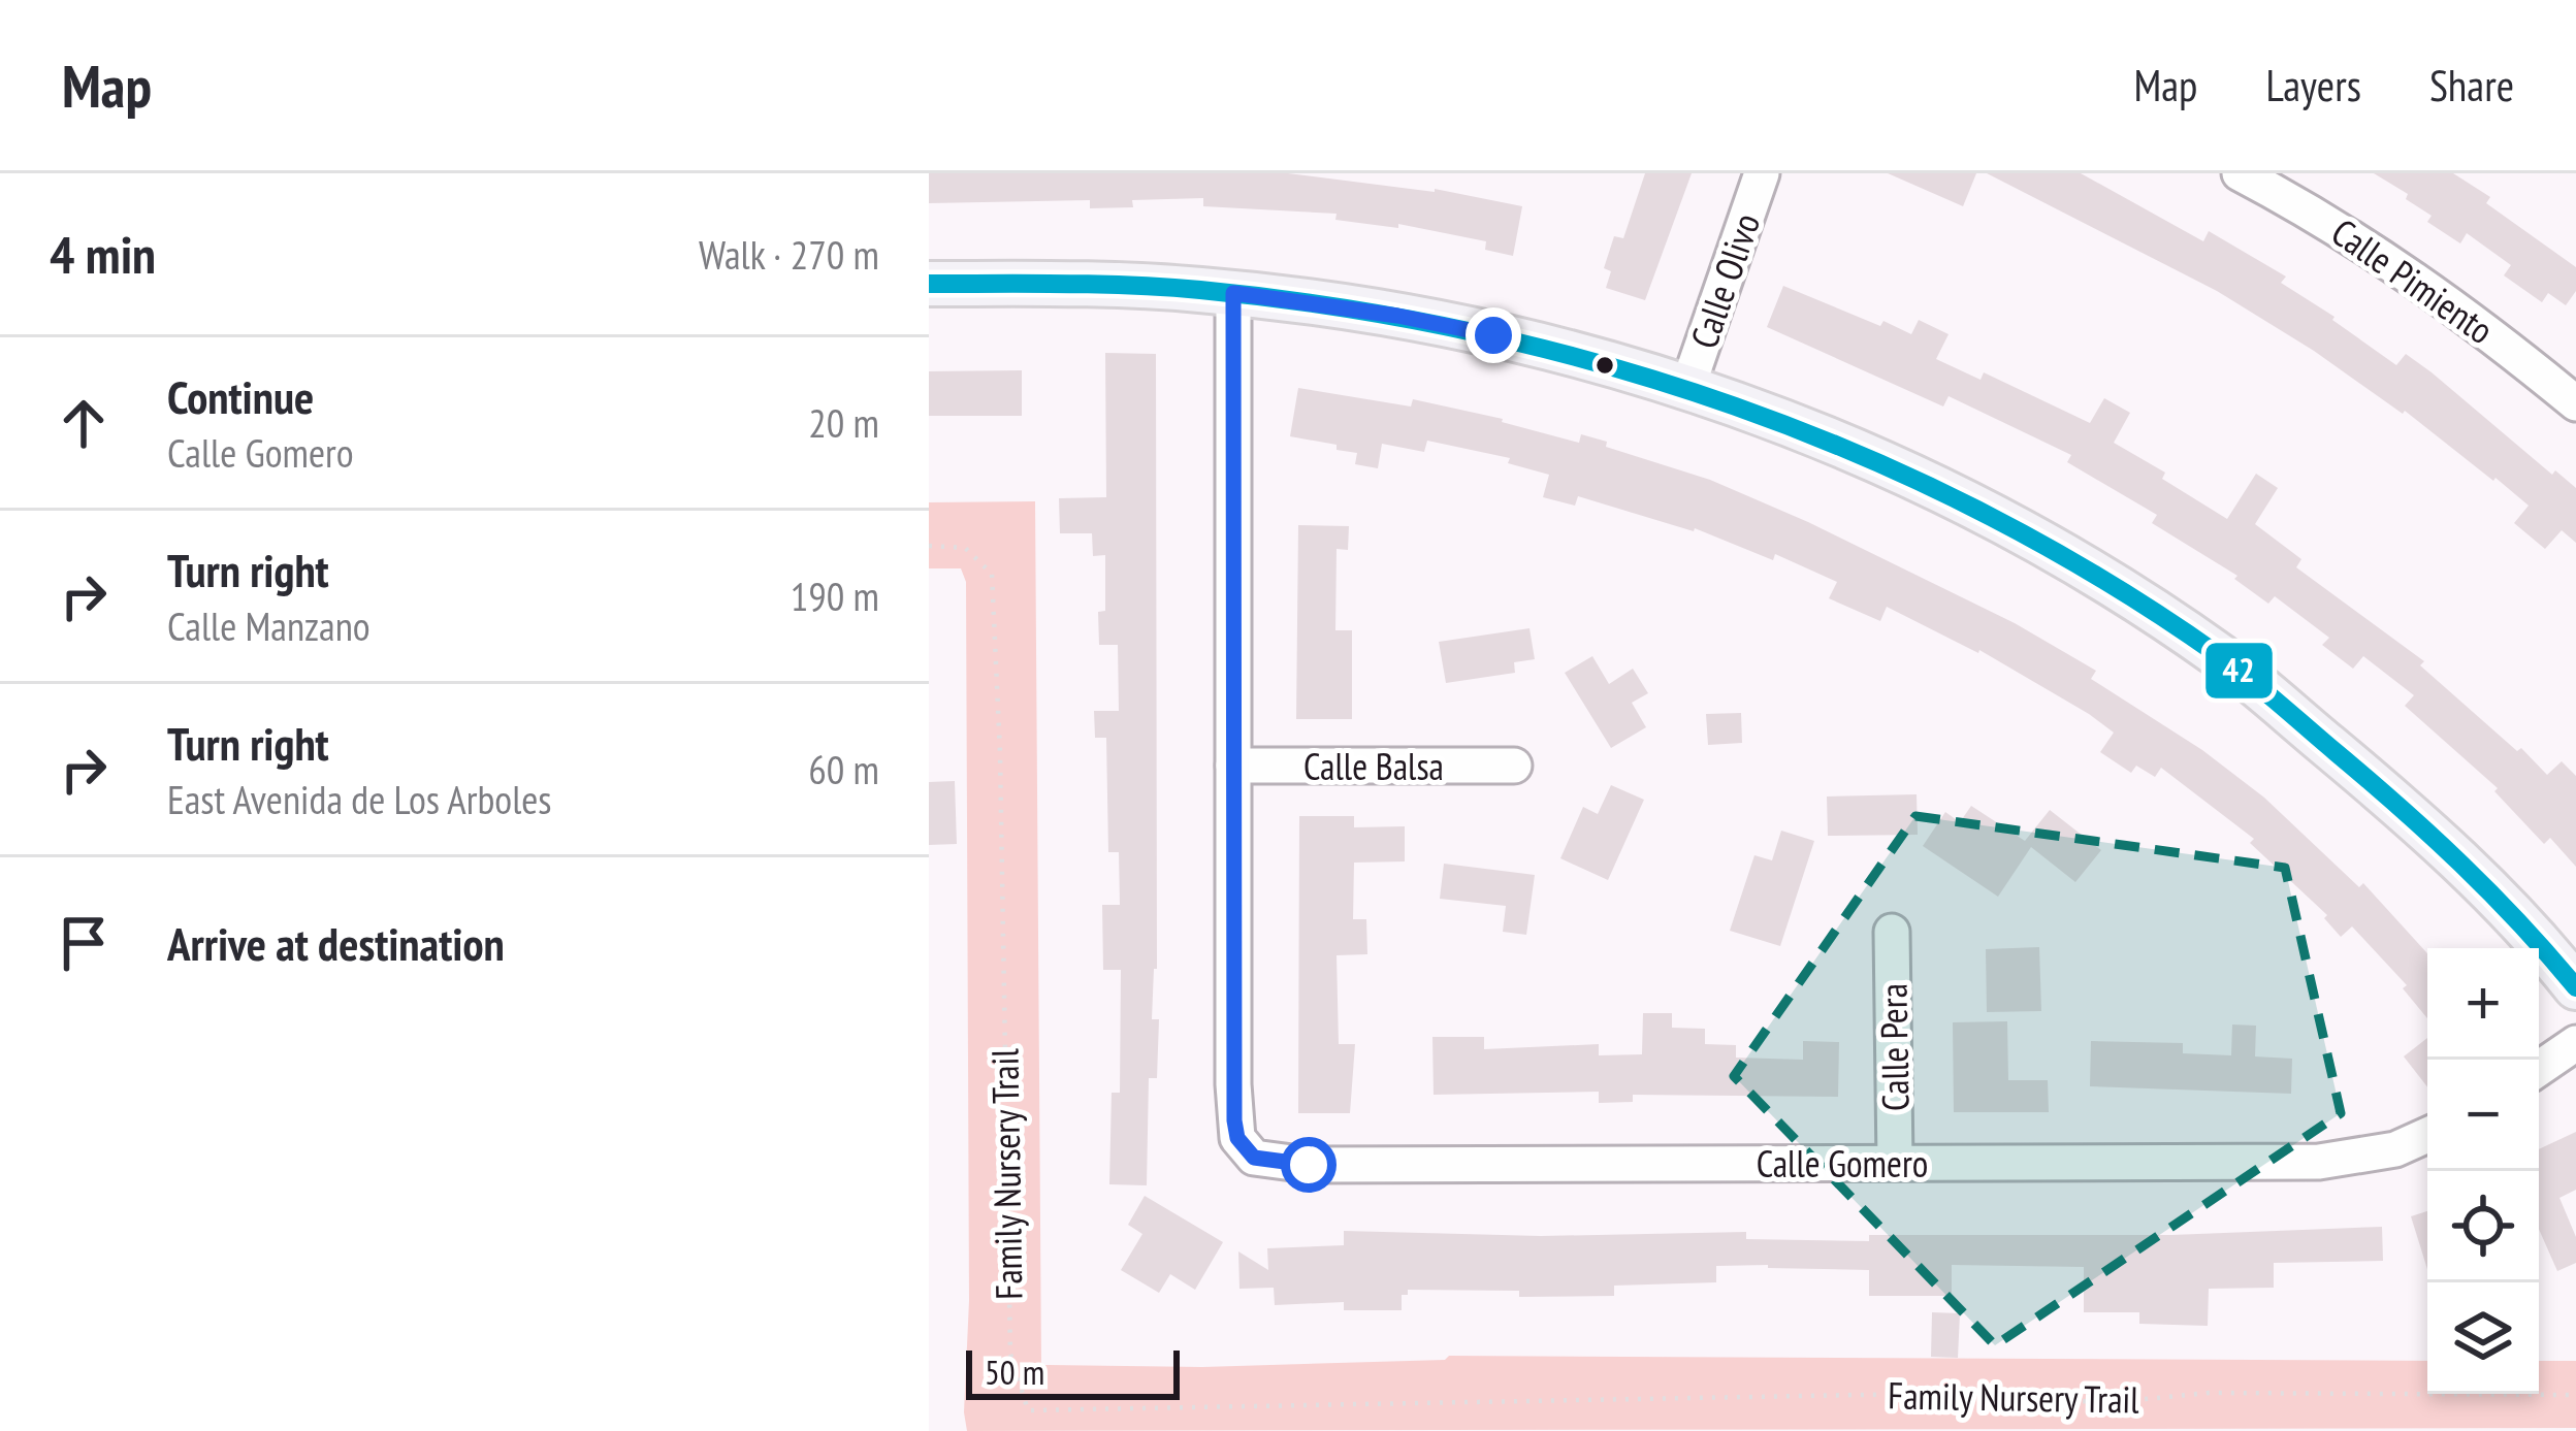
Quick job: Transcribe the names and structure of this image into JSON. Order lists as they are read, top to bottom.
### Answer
{
  "streets": {
    "street": [
      "Calle Olivo",
      "Calle Pimiento",
      "Calle Balsa",
      "Calle Pera",
      "Calle Gomero"
    ],
    "path": ["Family Nursery Trail"]
  },
  "crossings": [
    ["Calle Balsa", "Calle Gomero"],
    ["Calle Pera", "Calle Gomero"]
  ],
  "lines": ["transit line 42"],
  "scale_bar": "50 m",
  "page": {
    "header": "Map",
    "nav": ["Map", "Layers", "Share"],
    "heading": ["4 min", "Walk · 270 m"],
    "list": [
      ["Continue", "Calle Gomero", "20 m"],
      ["Turn right", "Calle Manzano", "190 m"],
      ["Turn right", "East Avenida de Los Arboles", "60 m"],
      "Arrive at destination"
    ],
    "map_buttons": ["+", "−"],
    "scale": "50 m"
  }
}
